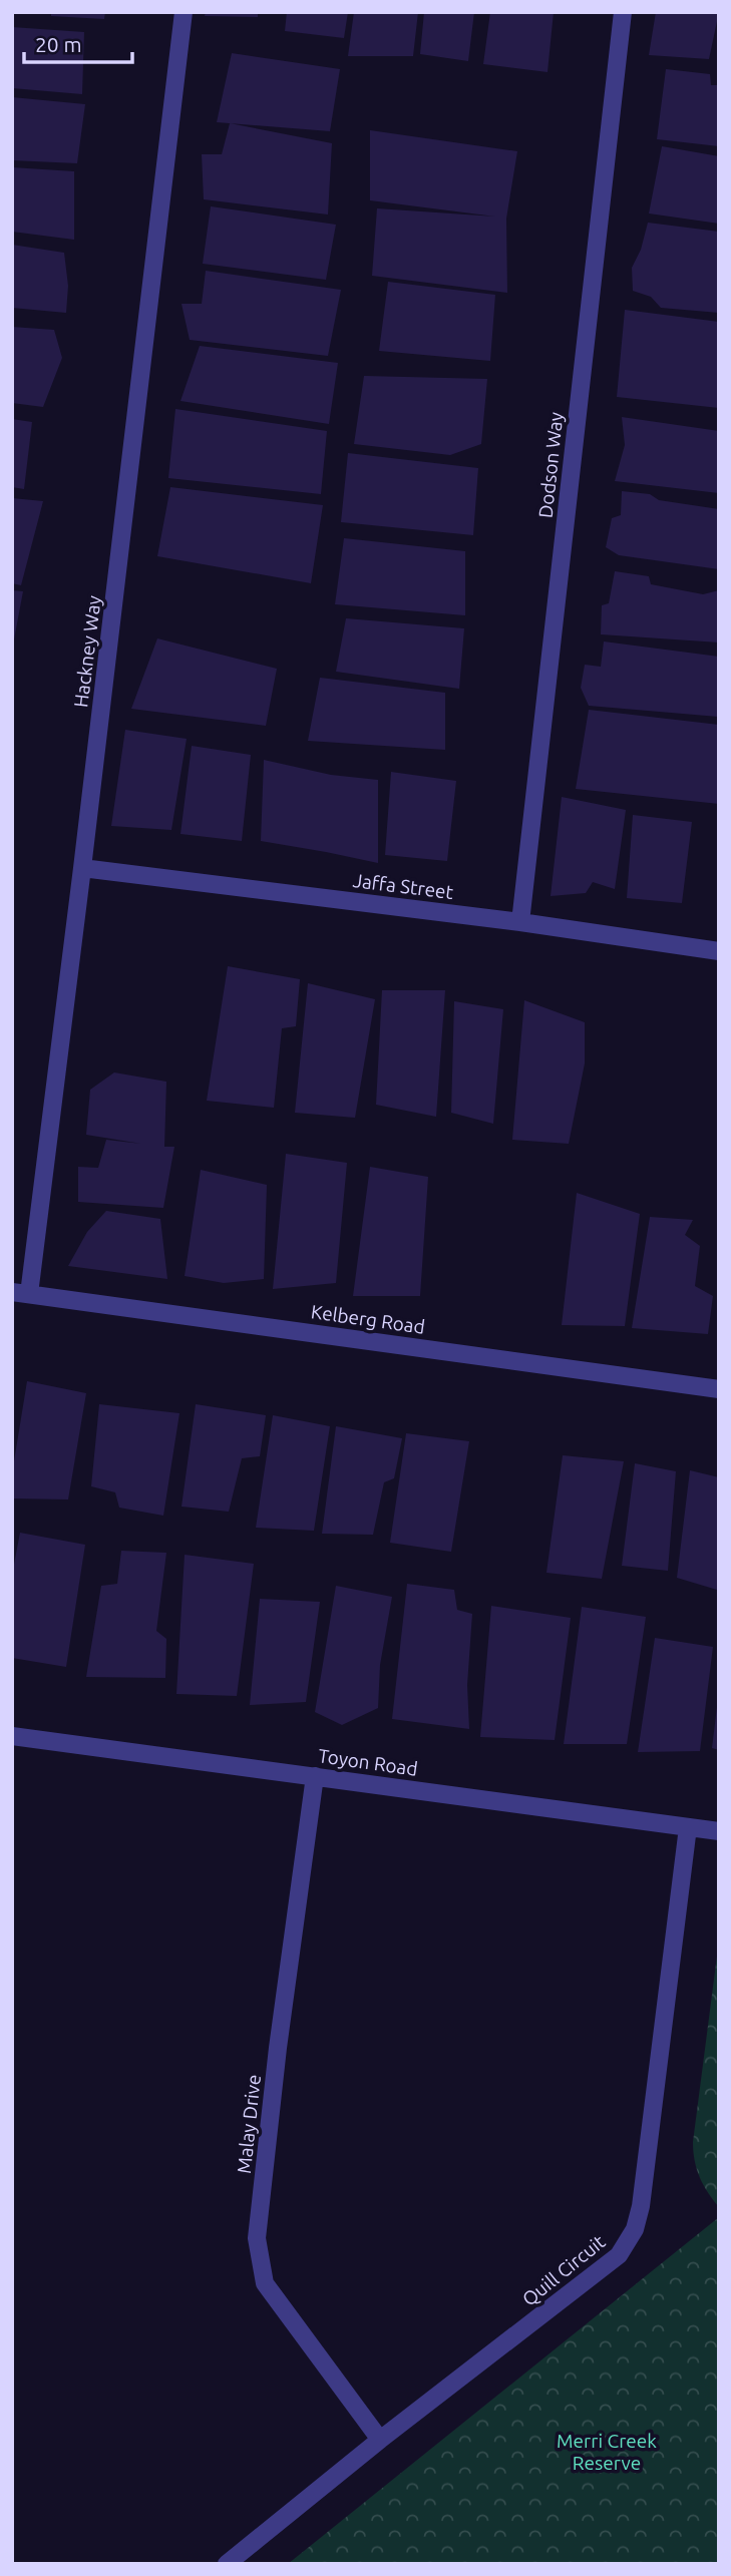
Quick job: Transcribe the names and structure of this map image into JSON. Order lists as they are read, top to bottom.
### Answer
{
  "streets": {
    "street": [
      "Dodson Way",
      "Hackney Way",
      "Jaffa Street",
      "Kelberg Road",
      "Toyon Road",
      "Malay Drive",
      "Quill Circuit"
    ]
  },
  "crossings": [
    ["Dodson Way", "Jaffa Street"],
    ["Hackney Way", "Jaffa Street"],
    ["Hackney Way", "Kelberg Road"],
    ["Toyon Road", "Malay Drive"],
    ["Toyon Road", "Quill Circuit"],
    ["Malay Drive", "Quill Circuit"]
  ],
  "parks": ["Merri Creek Reserve"],
  "scale_bar": "20 m"
}
